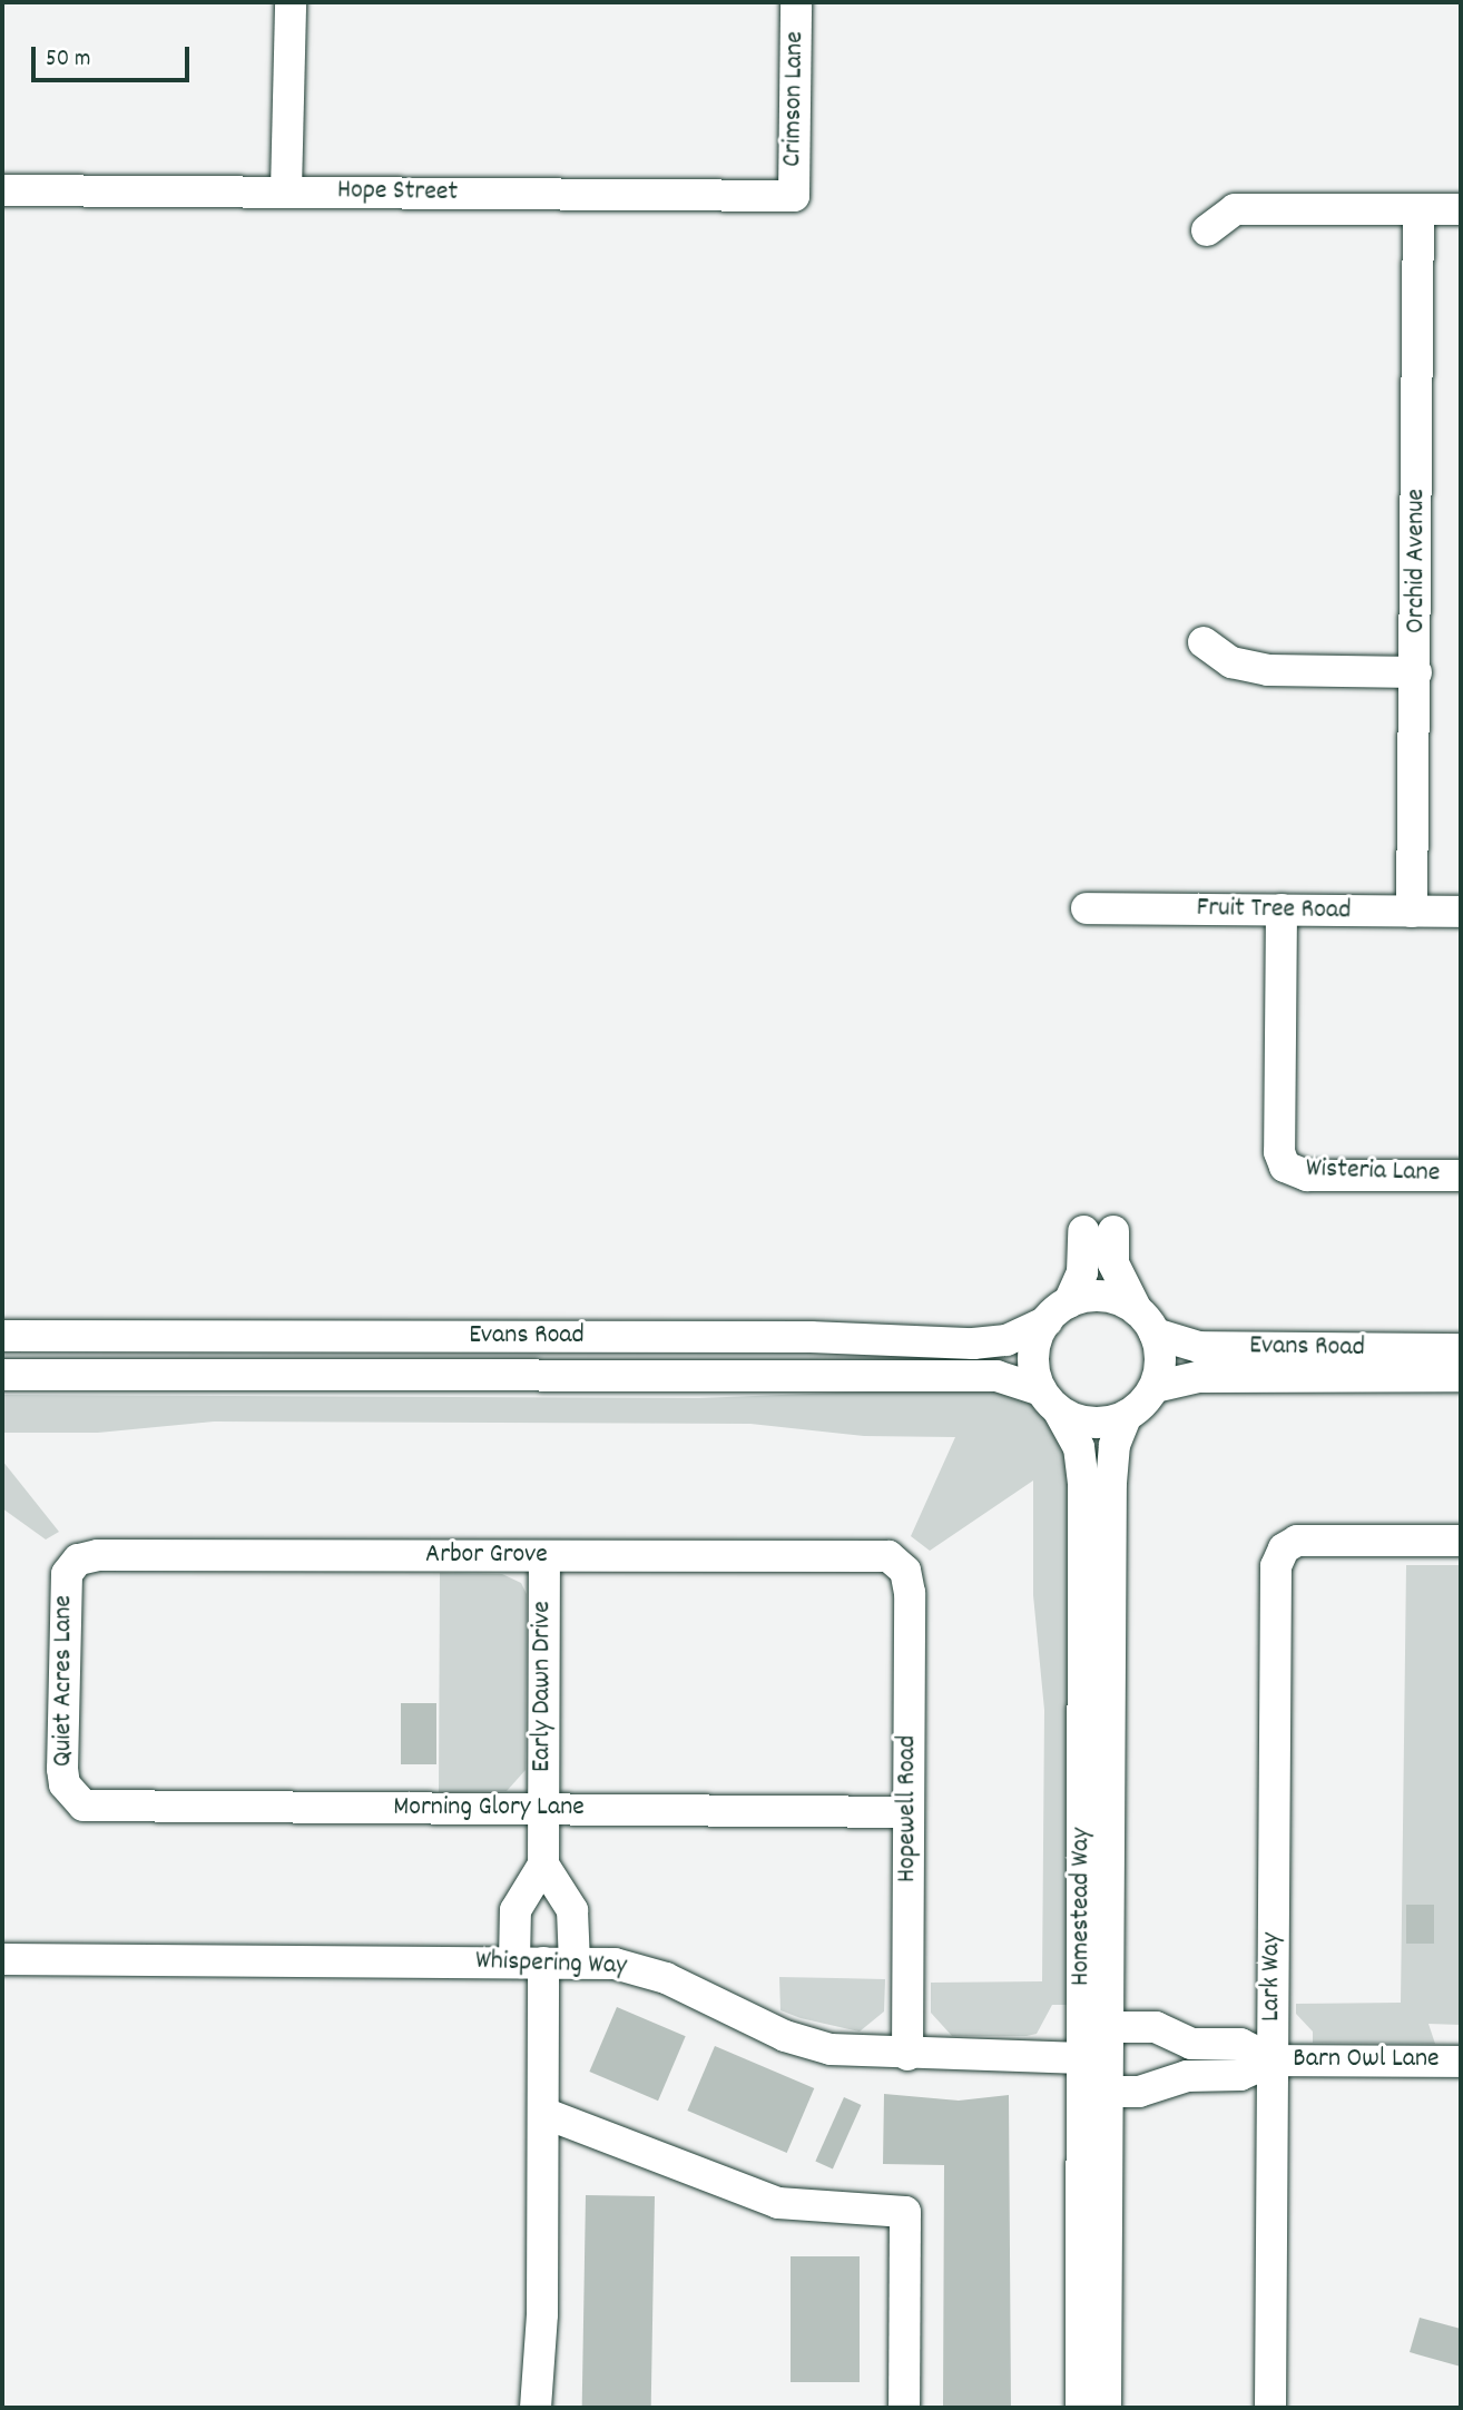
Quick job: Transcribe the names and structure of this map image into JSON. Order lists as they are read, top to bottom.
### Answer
{
  "streets": {
    "street": [
      "Crimson Lane",
      "Hope Street",
      "Orchid Avenue",
      "Fruit Tree Road",
      "Wisteria Lane",
      "Evans Road",
      "Arbor Grove",
      "Quiet Acres Lane",
      "Early Dawn Drive",
      "Morning Glory Lane",
      "Hopewell Road",
      "Homestead Way",
      "Whispering Way",
      "Lark Way",
      "Barn Owl Lane"
    ]
  },
  "crossings": [
    ["Crimson Lane", "Hope Street"],
    ["Orchid Avenue", "Fruit Tree Road"],
    ["Fruit Tree Road", "Wisteria Lane"],
    ["Evans Road", "Homestead Way"],
    ["Arbor Grove", "Quiet Acres Lane"],
    ["Arbor Grove", "Early Dawn Drive"],
    ["Arbor Grove", "Hopewell Road"],
    ["Quiet Acres Lane", "Morning Glory Lane"],
    ["Early Dawn Drive", "Morning Glory Lane"],
    ["Morning Glory Lane", "Hopewell Road"],
    ["Hopewell Road", "Whispering Way"],
    ["Homestead Way", "Whispering Way"],
    ["Homestead Way", "Barn Owl Lane"],
    ["Lark Way", "Barn Owl Lane"]
  ],
  "scale_bar": "50 m"
}
